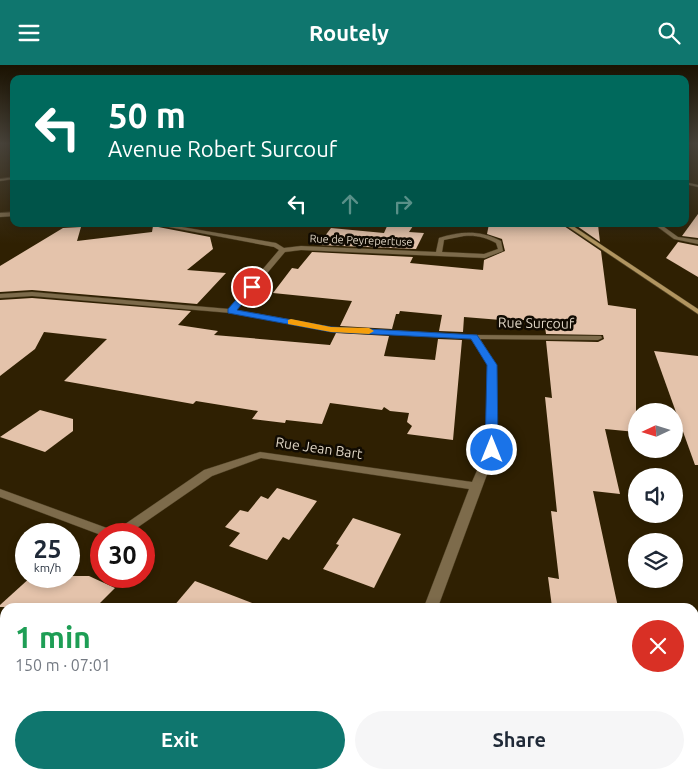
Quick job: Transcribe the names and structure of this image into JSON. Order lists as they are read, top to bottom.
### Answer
{
  "streets": {
    "street": ["Rue de Peyrepertuse", "Rue Surcouf", "Rue Jean Bart"]
  },
  "north": "left",
  "page": {
    "header": "Routely",
    "turn": ["50 m", "Avenue Robert Surcouf"],
    "speed": "25 km/h",
    "limit": "30",
    "heading": ["1 min", "150 m · 07:01"],
    "buttons": ["Exit", "Share"]
  }
}
